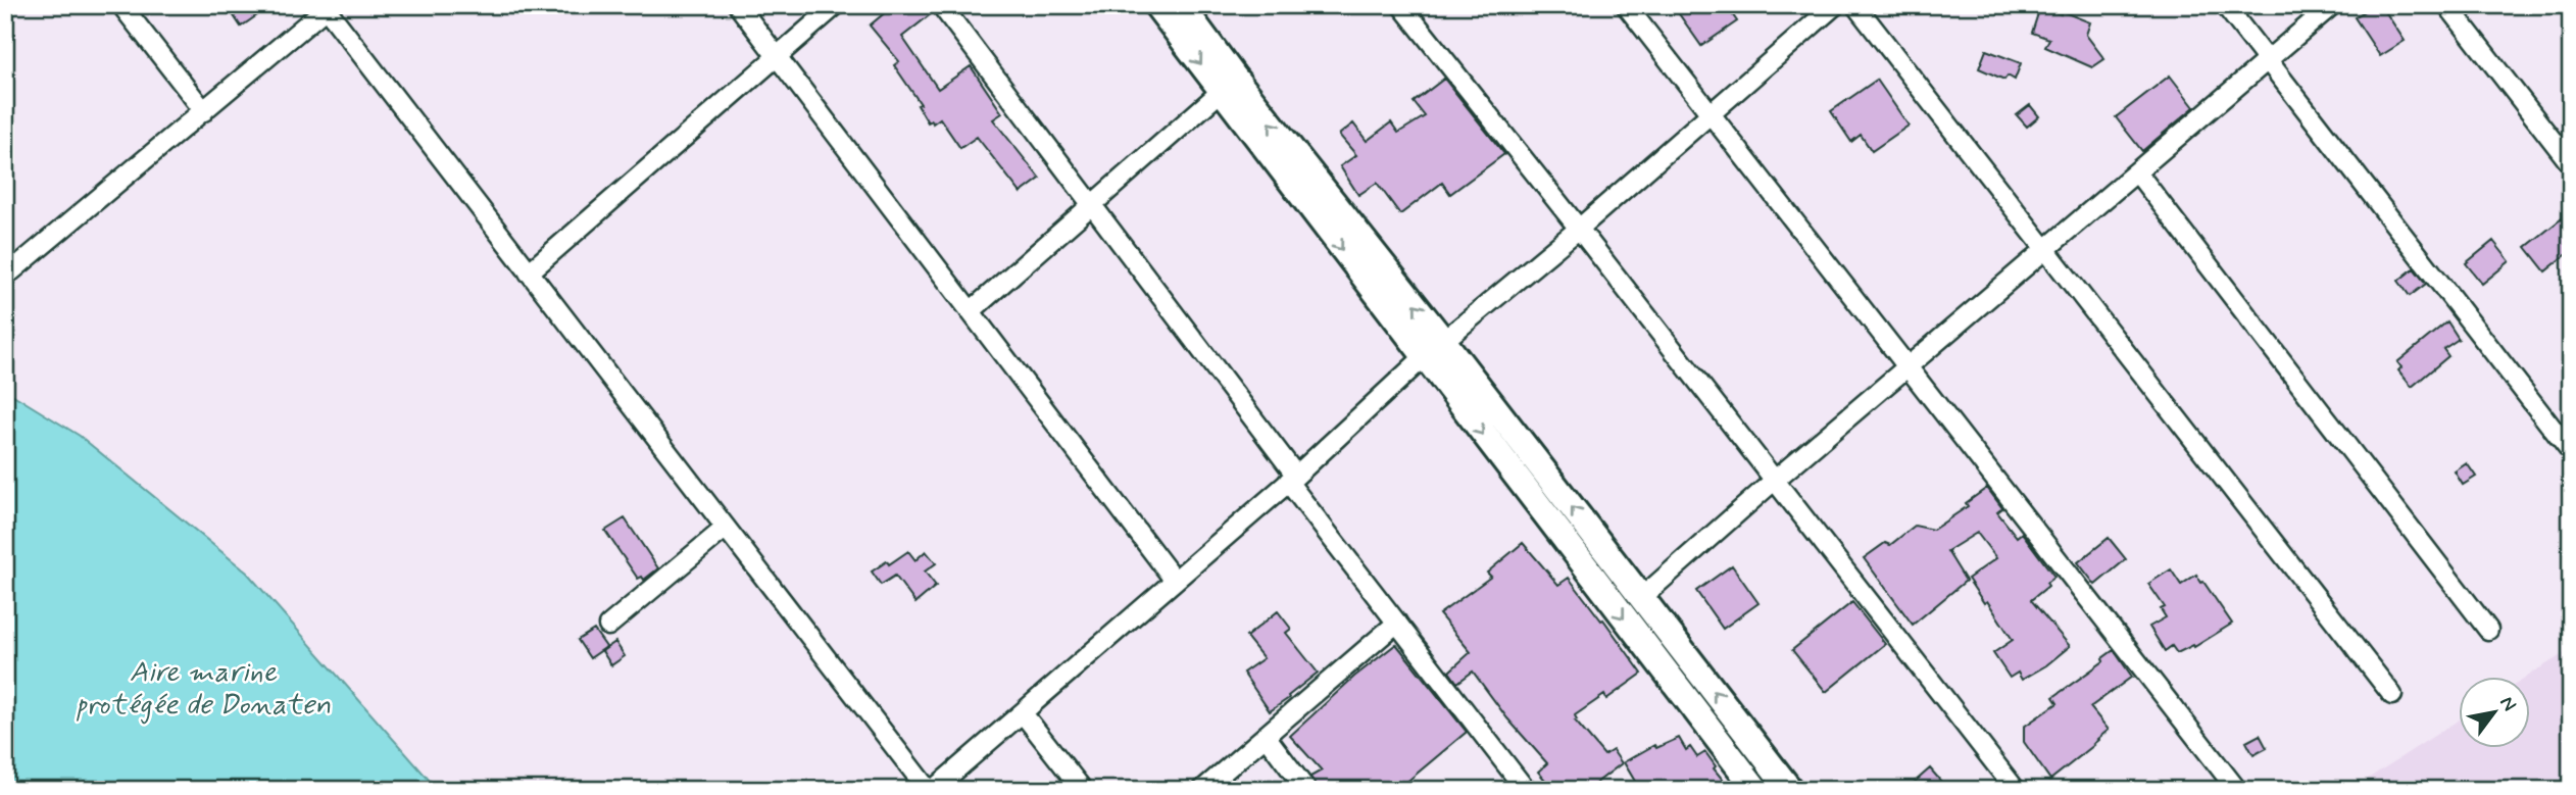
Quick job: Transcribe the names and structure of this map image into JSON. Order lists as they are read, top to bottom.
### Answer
{
  "water": ["Aire marine protégée de Donaten"],
  "north": "top right"
}
